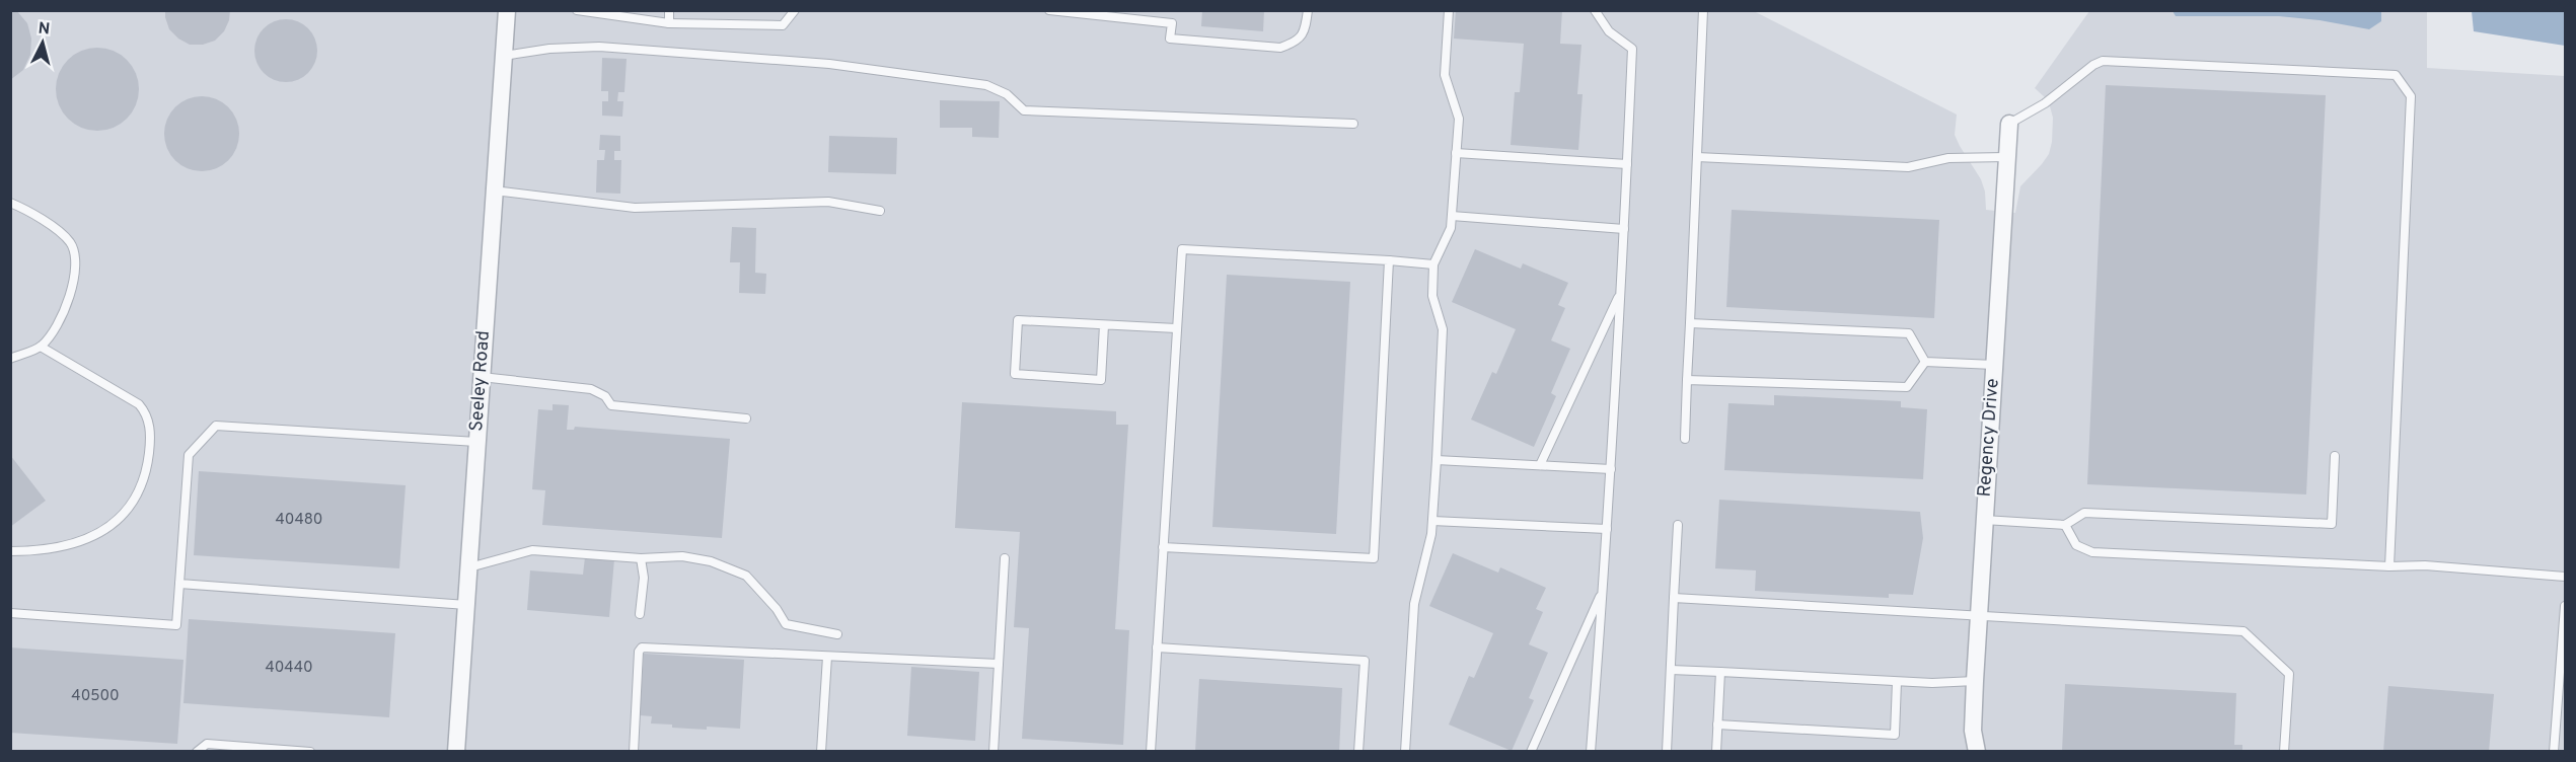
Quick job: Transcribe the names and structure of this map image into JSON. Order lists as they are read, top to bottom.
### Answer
{
  "streets": {
    "street": ["Seeley Road", "Regency Drive"]
  },
  "house_numbers": ["40480", "40440", "40500"],
  "north": "top"
}
